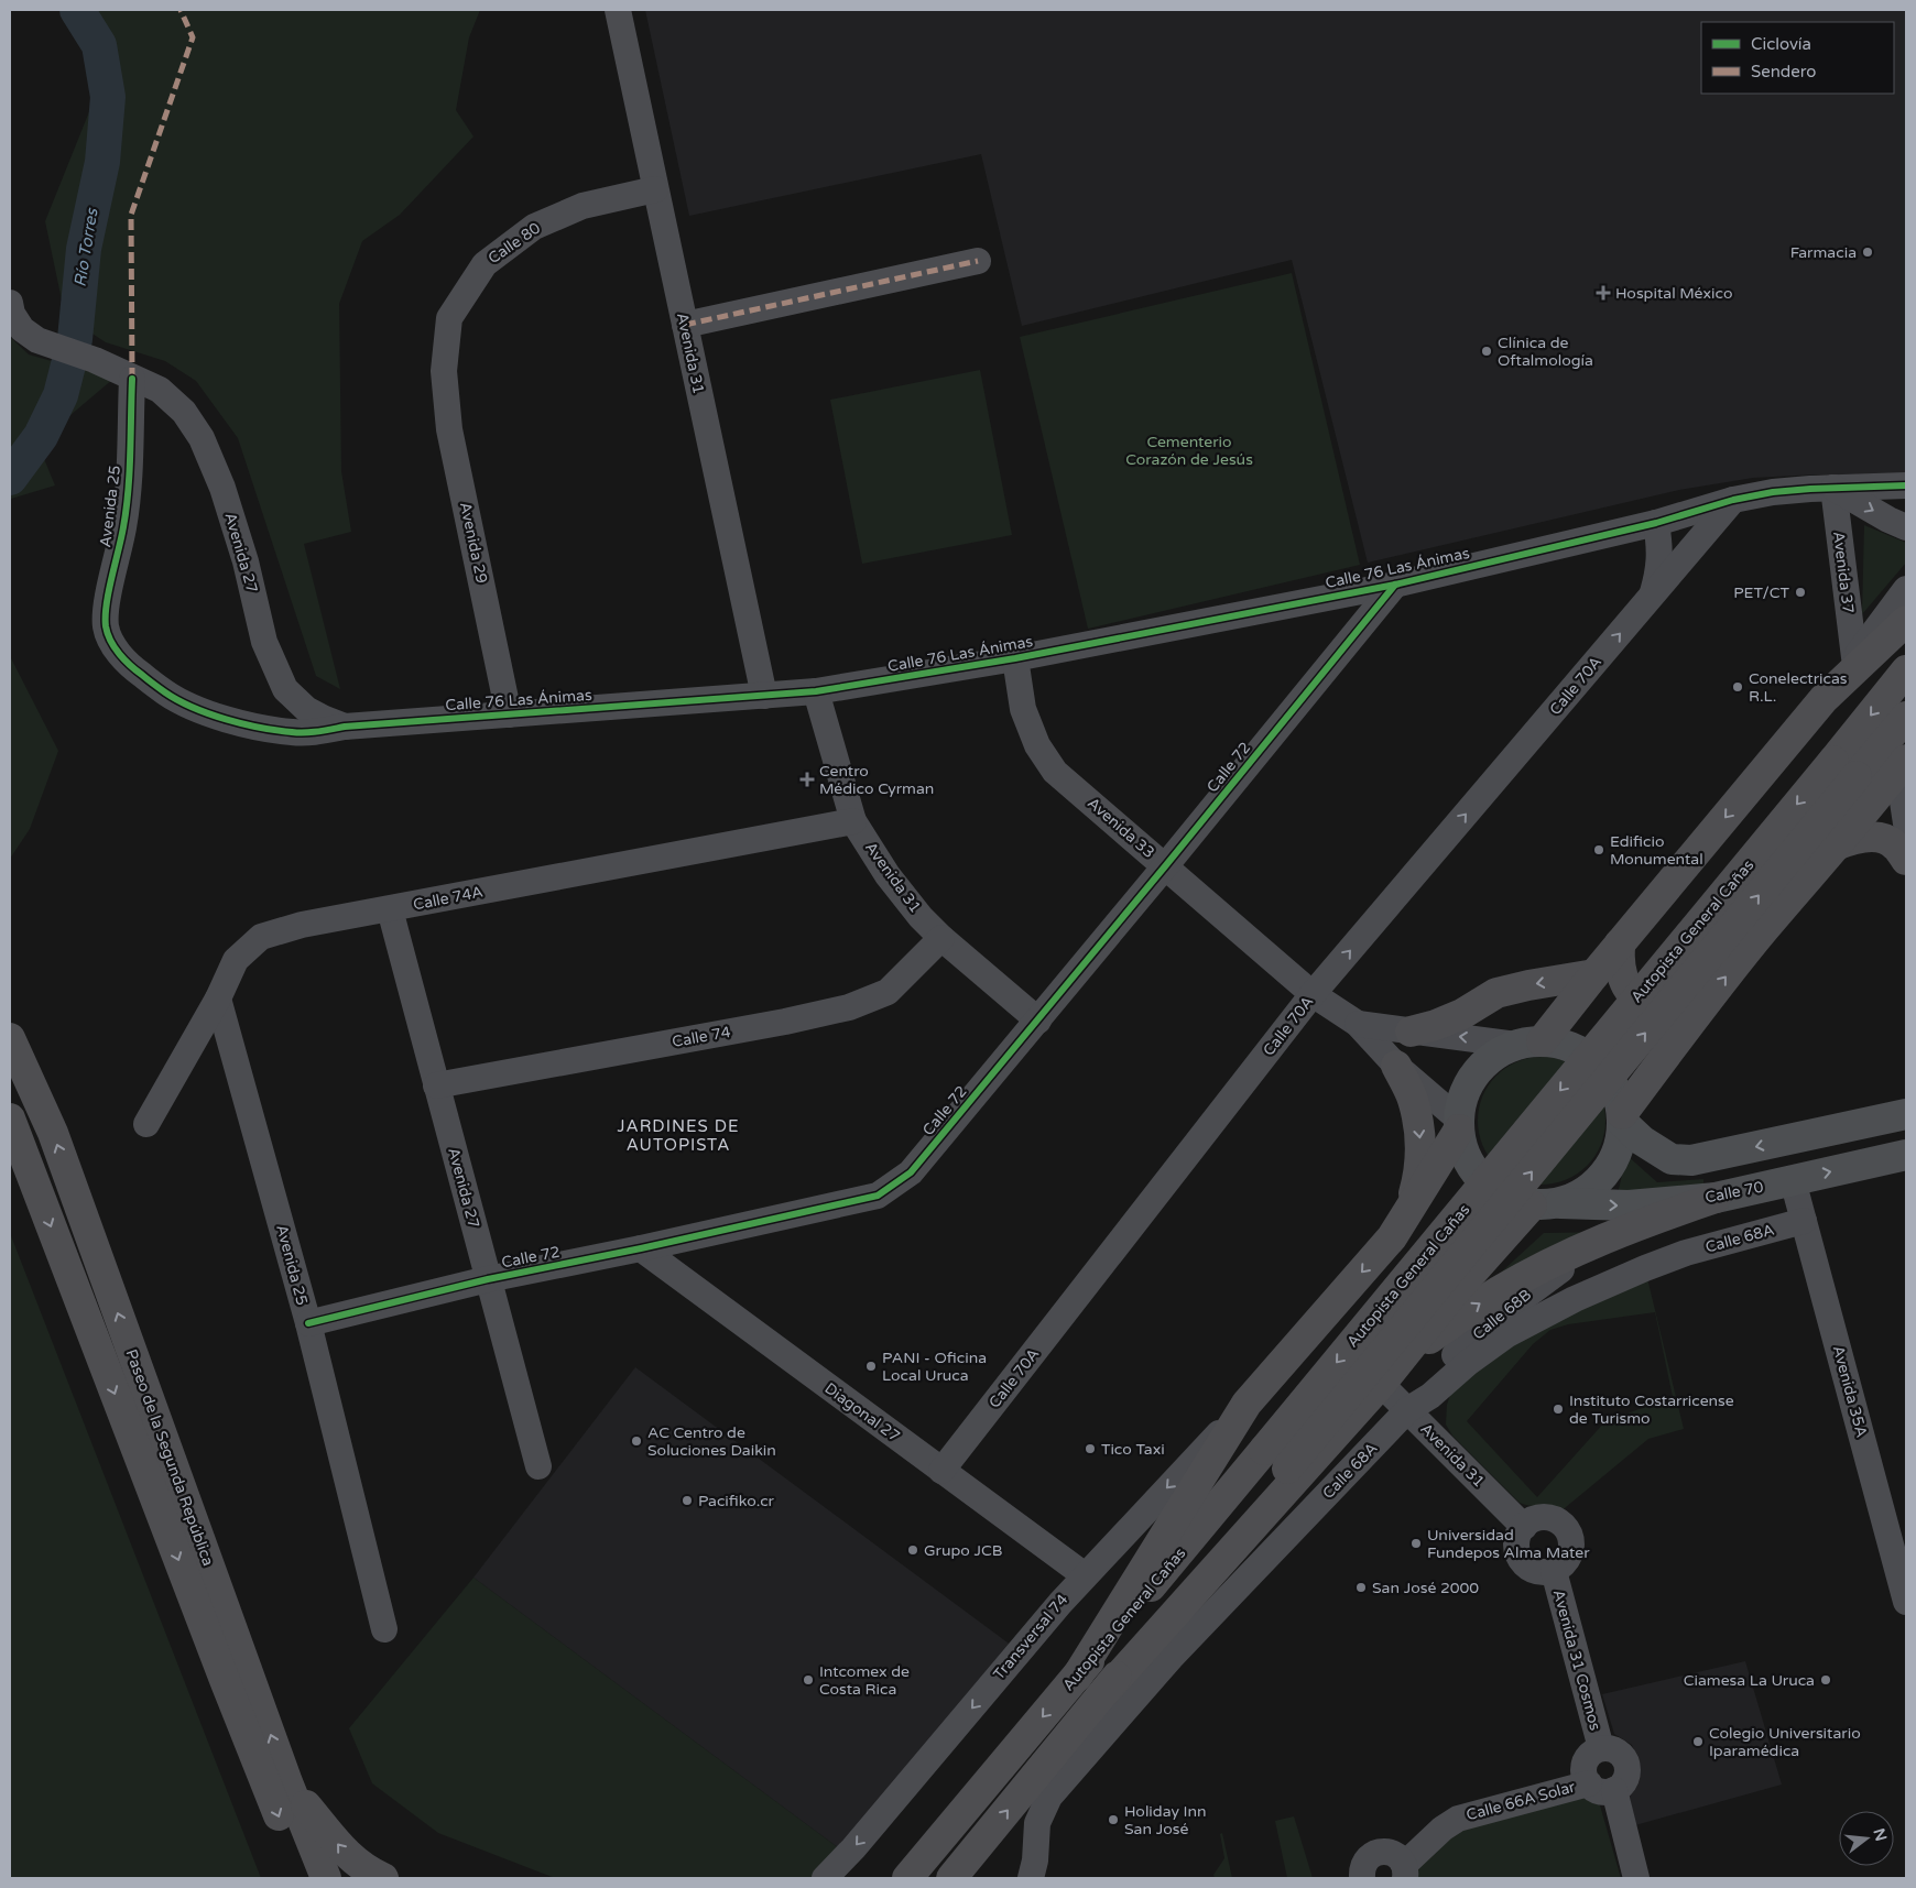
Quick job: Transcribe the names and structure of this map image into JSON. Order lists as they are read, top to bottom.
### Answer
{
  "streets": {
    "highway": ["Autopista General Cañas", "Paseo de la Segunda República"],
    "main road": ["Calle 70"],
    "street": [
      "Calle 80",
      "Avenida 31",
      "Avenida 25",
      "Avenida 29",
      "Avenida 27",
      "Calle 76 Las Ánimas",
      "Avenida 37",
      "Calle 70A",
      "Calle 72",
      "Avenida 33",
      "Calle 74A",
      "Calle 74",
      "Calle 68A",
      "Calle 68B",
      "Avenida 35A",
      "Diagonal 27",
      "Transversal 74",
      "Avenida 31 Cosmos",
      "Calle 66A Solar"
    ]
  },
  "crossings": [
    ["Calle 80", "Avenida 31"],
    ["Calle 80", "Avenida 29"],
    ["Avenida 31", "Calle 76 Las Ánimas"],
    ["Avenida 31", "Calle 72"],
    ["Avenida 31", "Calle 74A"],
    ["Avenida 31", "Calle 74"],
    ["Avenida 31", "Calle 68A"],
    ["Avenida 31", "Calle 68B"],
    ["Avenida 31", "Avenida 31 Cosmos"],
    ["Avenida 25", "Avenida 27"],
    ["Avenida 25", "Calle 76 Las Ánimas"],
    ["Avenida 25", "Calle 72"],
    ["Avenida 25", "Calle 74A"],
    ["Avenida 29", "Calle 76 Las Ánimas"],
    ["Avenida 27", "Calle 76 Las Ánimas"],
    ["Avenida 27", "Calle 72"],
    ["Avenida 27", "Calle 74A"],
    ["Avenida 27", "Calle 74"],
    ["Calle 76 Las Ánimas", "Avenida 37"],
    ["Calle 76 Las Ánimas", "Calle 70A"],
    ["Calle 76 Las Ánimas", "Calle 72"],
    ["Calle 76 Las Ánimas", "Avenida 33"],
    ["Calle 70A", "Avenida 33"],
    ["Calle 70A", "Diagonal 27"],
    ["Calle 72", "Avenida 33"],
    ["Calle 72", "Diagonal 27"],
    ["Avenida 33", "Calle 70"],
    ["Calle 70", "Avenida 35A"],
    ["Calle 68A", "Calle 68B"],
    ["Calle 68A", "Avenida 35A"],
    ["Diagonal 27", "Transversal 74"],
    ["Avenida 31 Cosmos", "Calle 66A Solar"]
  ],
  "one_way": ["Calle 70A", "Transversal 74"],
  "districts": ["JARDINES DE AUTOPISTA"],
  "water": ["Río Torres"],
  "parks": ["Cementerio Corazón de Jesús"],
  "places": {
    "other": [
      "Farmacia",
      "Clínica de Oftalmología",
      "PET/CT",
      "Conelectricas R.L.",
      "Edificio Monumental",
      "PANI - Oficina Local Uruca",
      "Instituto Costarricense de Turismo",
      "AC Centro de Soluciones Daikin",
      "Tico Taxi",
      "Pacifiko.cr",
      "Universidad Fundepos Alma Mater",
      "Grupo JCB",
      "San José 2000",
      "Intcomex de Costa Rica",
      "Ciamesa La Uruca",
      "Colegio Universitario Iparamédica",
      "Holiday Inn San José"
    ],
    "health": ["Hospital México", "Centro Médico Cyrman"]
  },
  "legend": ["Ciclovía", "Sendero"],
  "north": "right"
}
